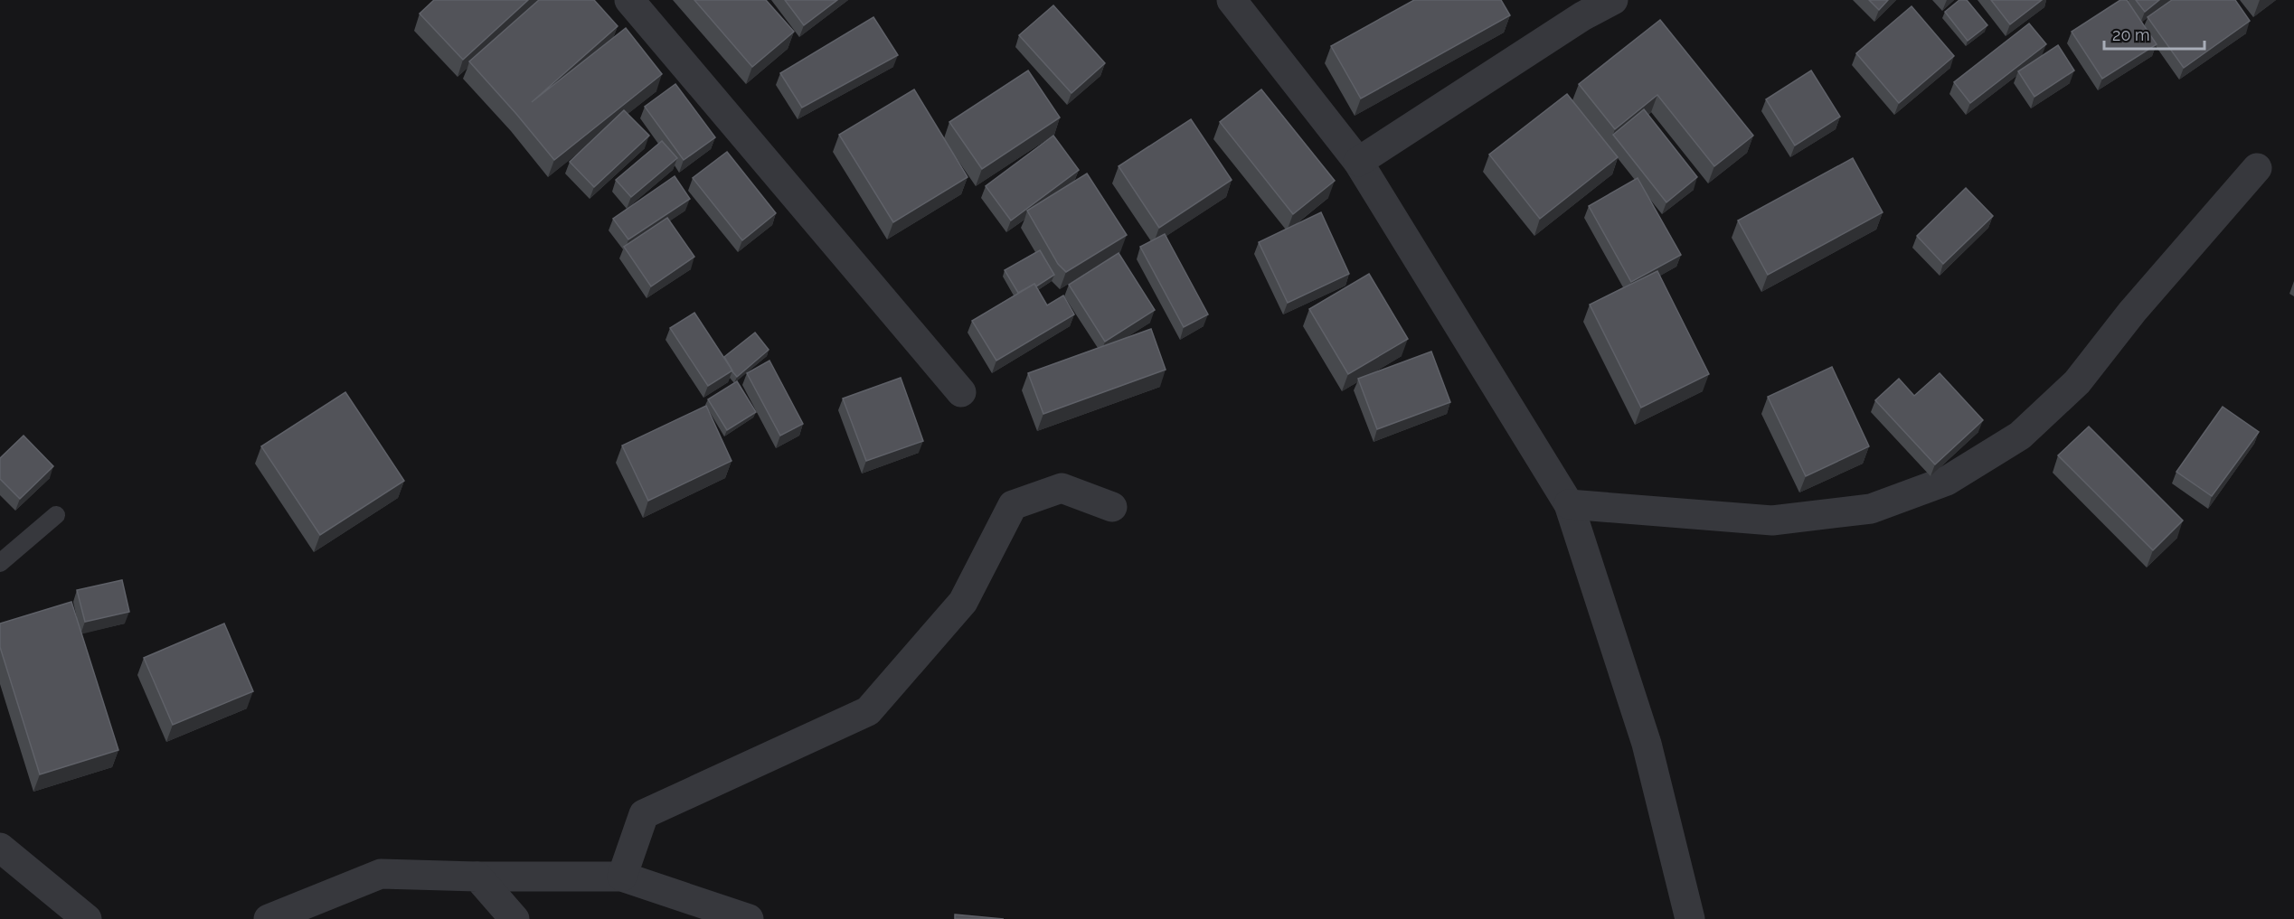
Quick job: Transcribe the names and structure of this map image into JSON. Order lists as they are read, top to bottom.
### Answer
{
  "scale_bar": "20 m"
}
